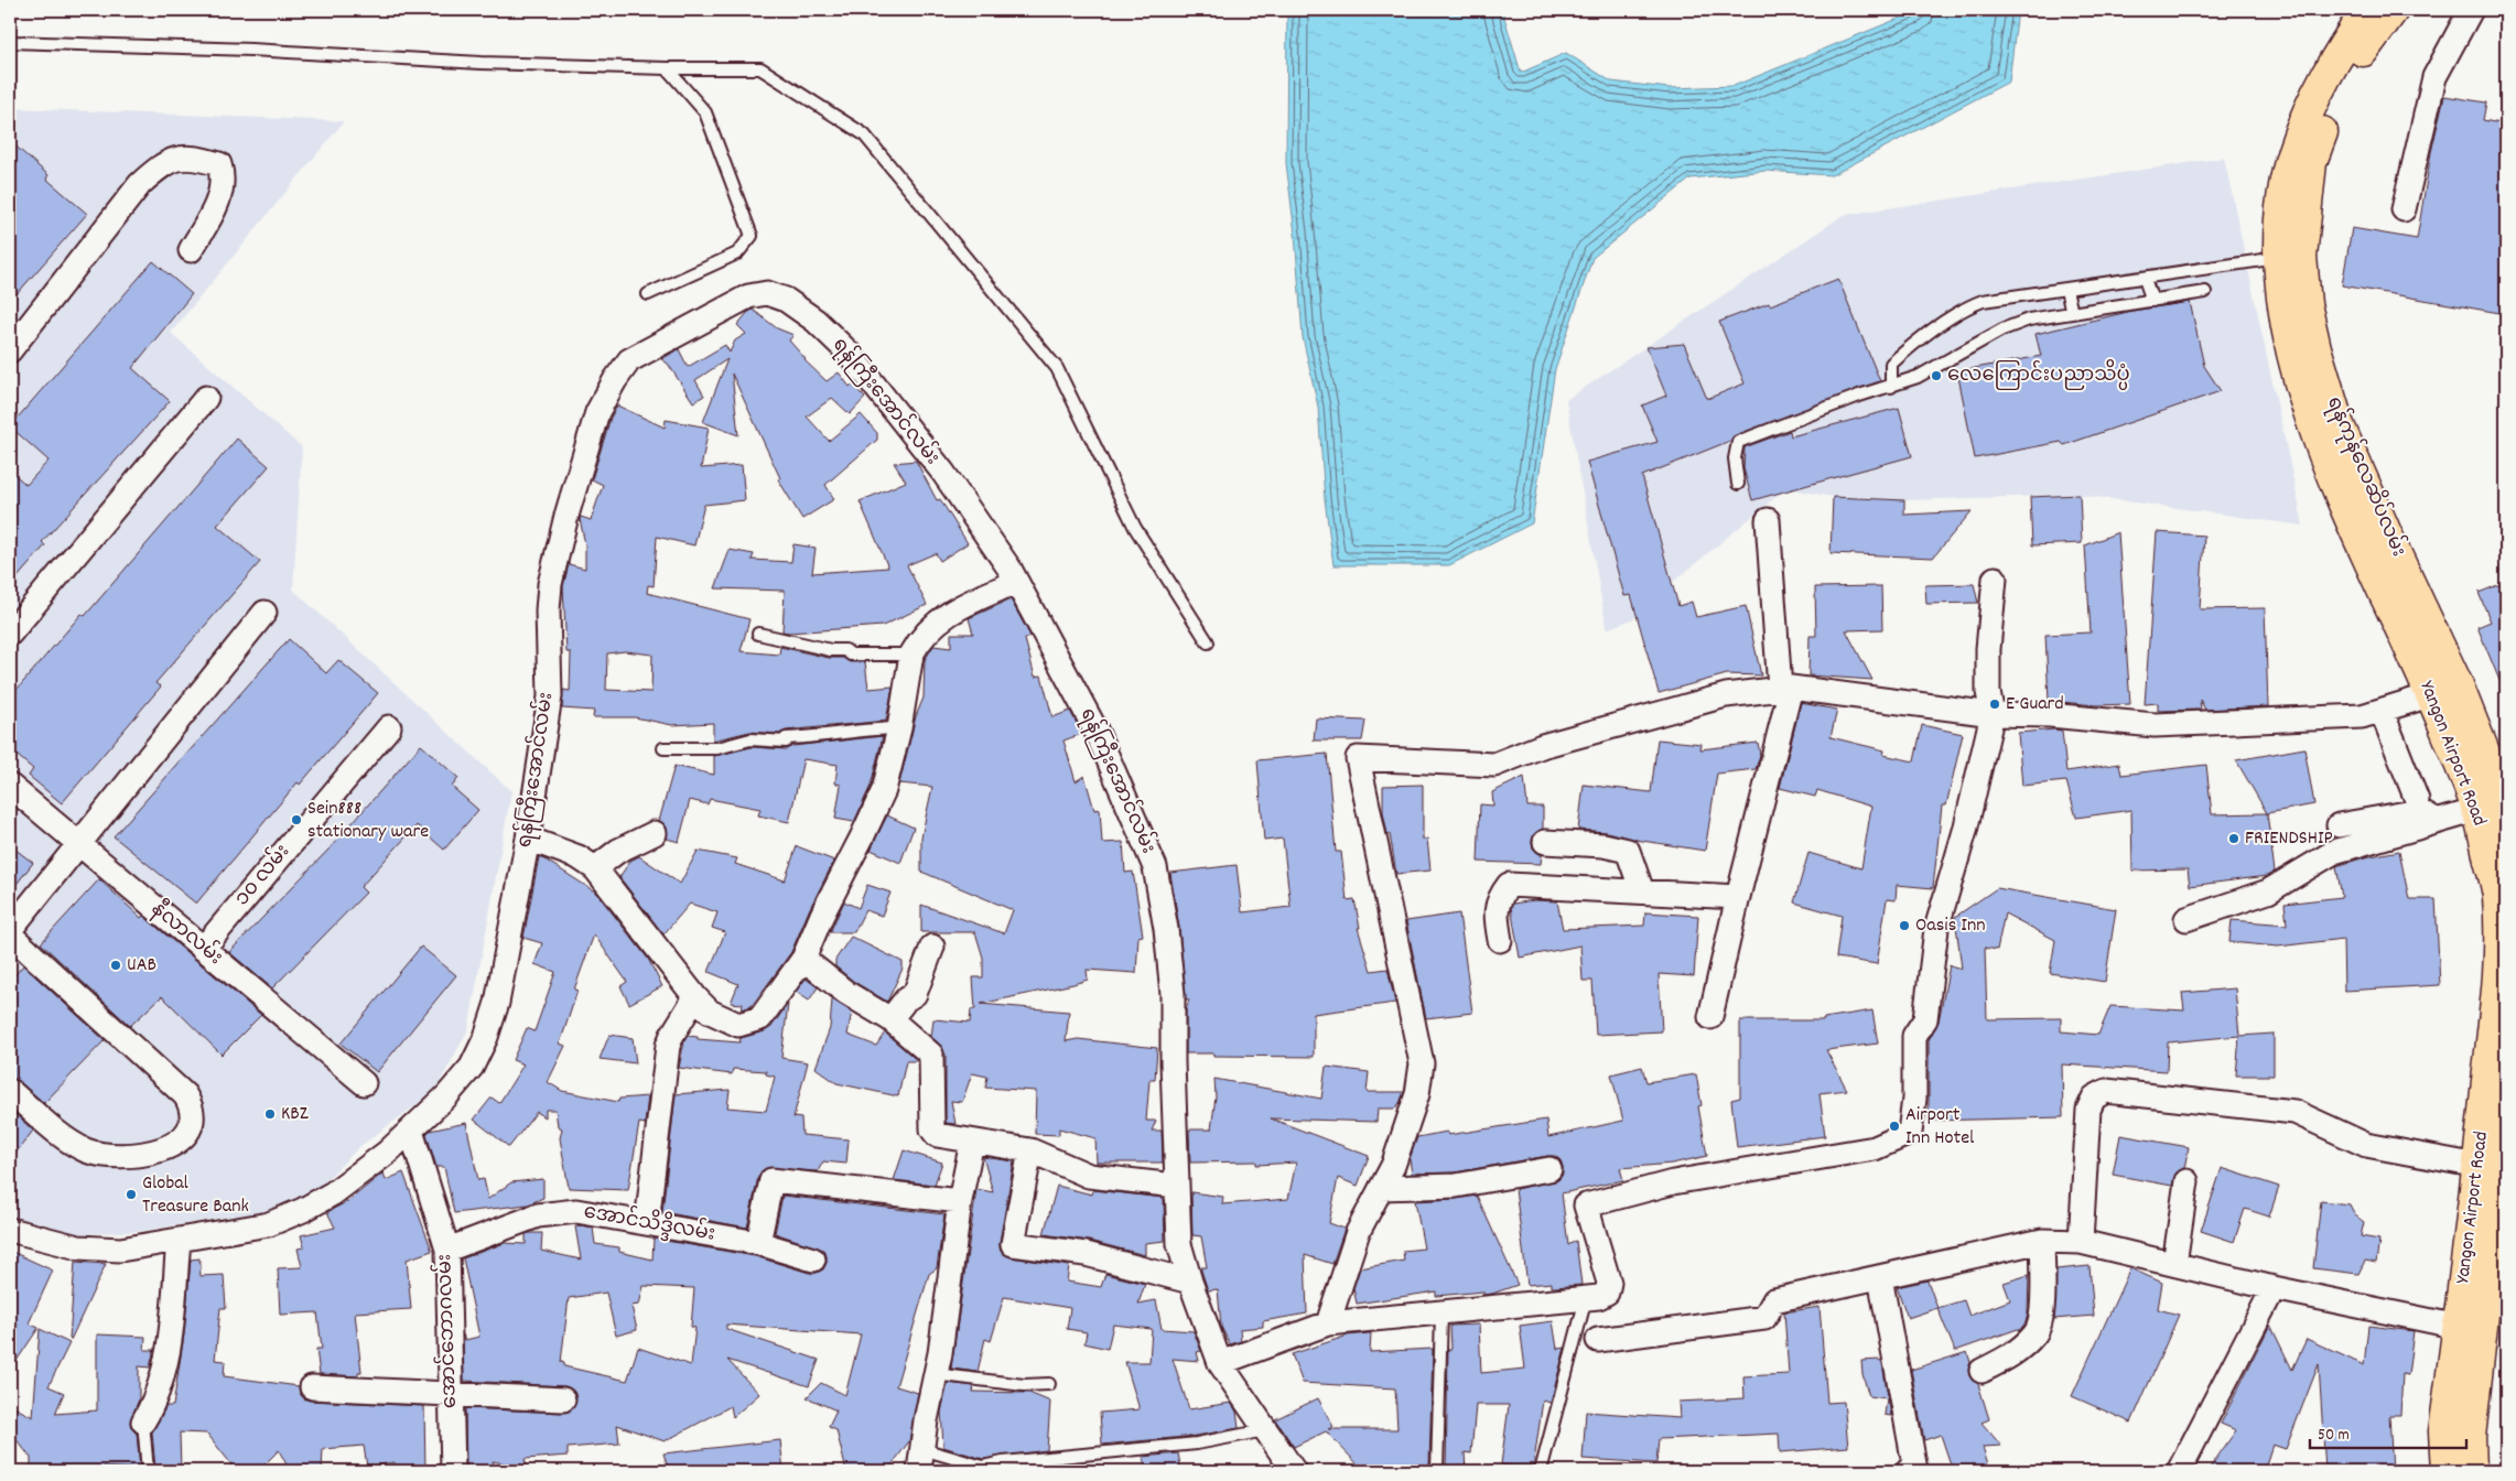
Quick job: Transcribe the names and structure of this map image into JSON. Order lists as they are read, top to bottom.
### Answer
{
  "streets": {
    "main road": ["ရန်ကုန်လေဆိပ်လမ်း", "Yangon Airport Road"],
    "street": [
      "ရန်ကြီးအောင်လမ်း",
      "၁၀ လမ်း",
      "နီလာလမ်း",
      "အောင်သိဒ္ဒိလမ်း",
      "အောင်ဘောဂလမ်း"
    ]
  },
  "crossings": [
    ["ရန်ကြီးအောင်လမ်း", "အောင်ဘောဂလမ်း"],
    ["ရန်ကုန်လေဆိပ်လမ်း", "Yangon Airport Road"],
    ["၁၀ လမ်း", "နီလာလမ်း"],
    ["အောင်သိဒ္ဒိလမ်း", "အောင်ဘောဂလမ်း"]
  ],
  "places": [
    "လေကြောင်းပညာသိပ္ပံ",
    "E Guard",
    "Sein888 stationary ware",
    "FRIENDSHIP",
    "Oasis Inn",
    "UAB",
    "KBZ",
    "Airport Inn Hotel",
    "Global Treasure Bank"
  ],
  "scale_bar": "50 m"
}
